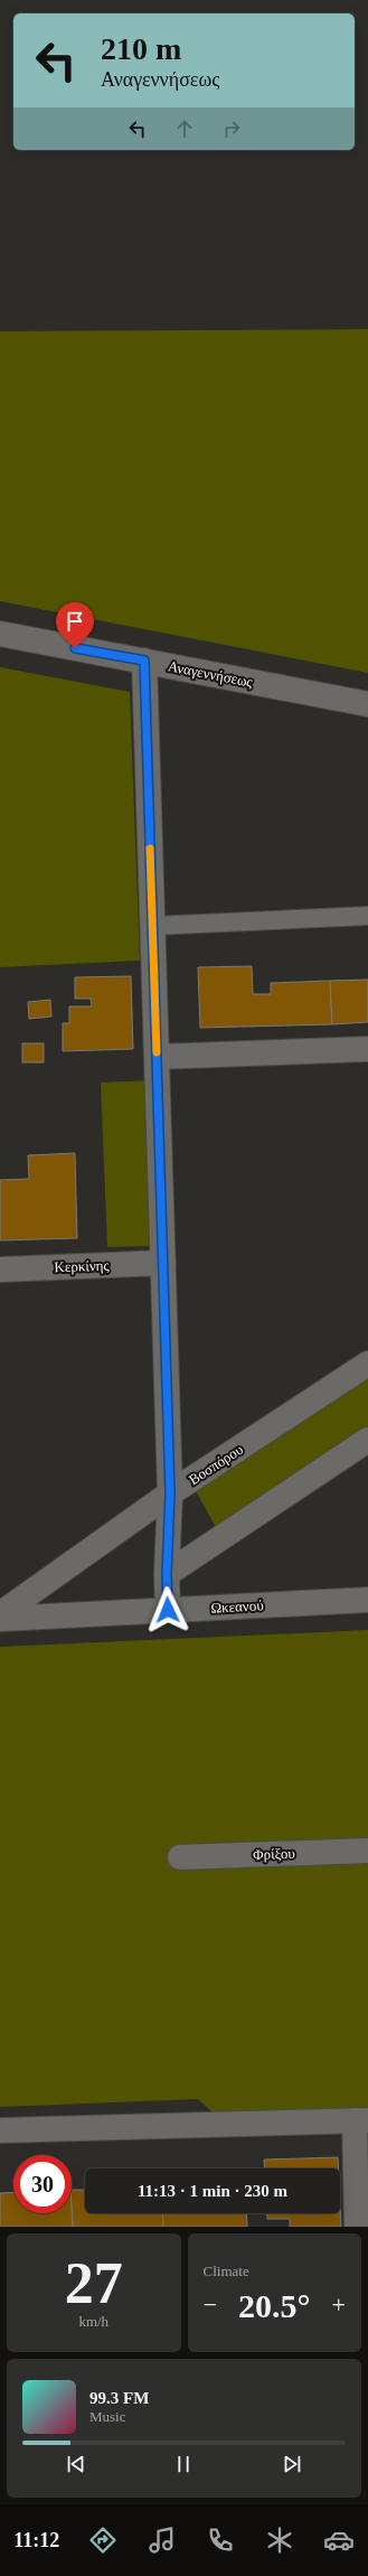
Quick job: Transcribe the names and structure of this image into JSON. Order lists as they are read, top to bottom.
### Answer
{
  "streets": {
    "street": [
      "Αναγεννήσεως",
      "Κερκίνης",
      "Βοσπόρου",
      "Ωκεανού",
      "Φρίξου"
    ]
  },
  "page": {
    "turn": ["210 m", "Αναγεννήσεως"],
    "limit": "30",
    "trip": "11:13 · 1 min · 230 m",
    "tile": [
      ["27", "km/h"],
      "Climate"
    ],
    "heat": ["−", "20.5°", "+"],
    "song": ["99.3 FM", "Music"],
    "tabs": "11:12"
  }
}
